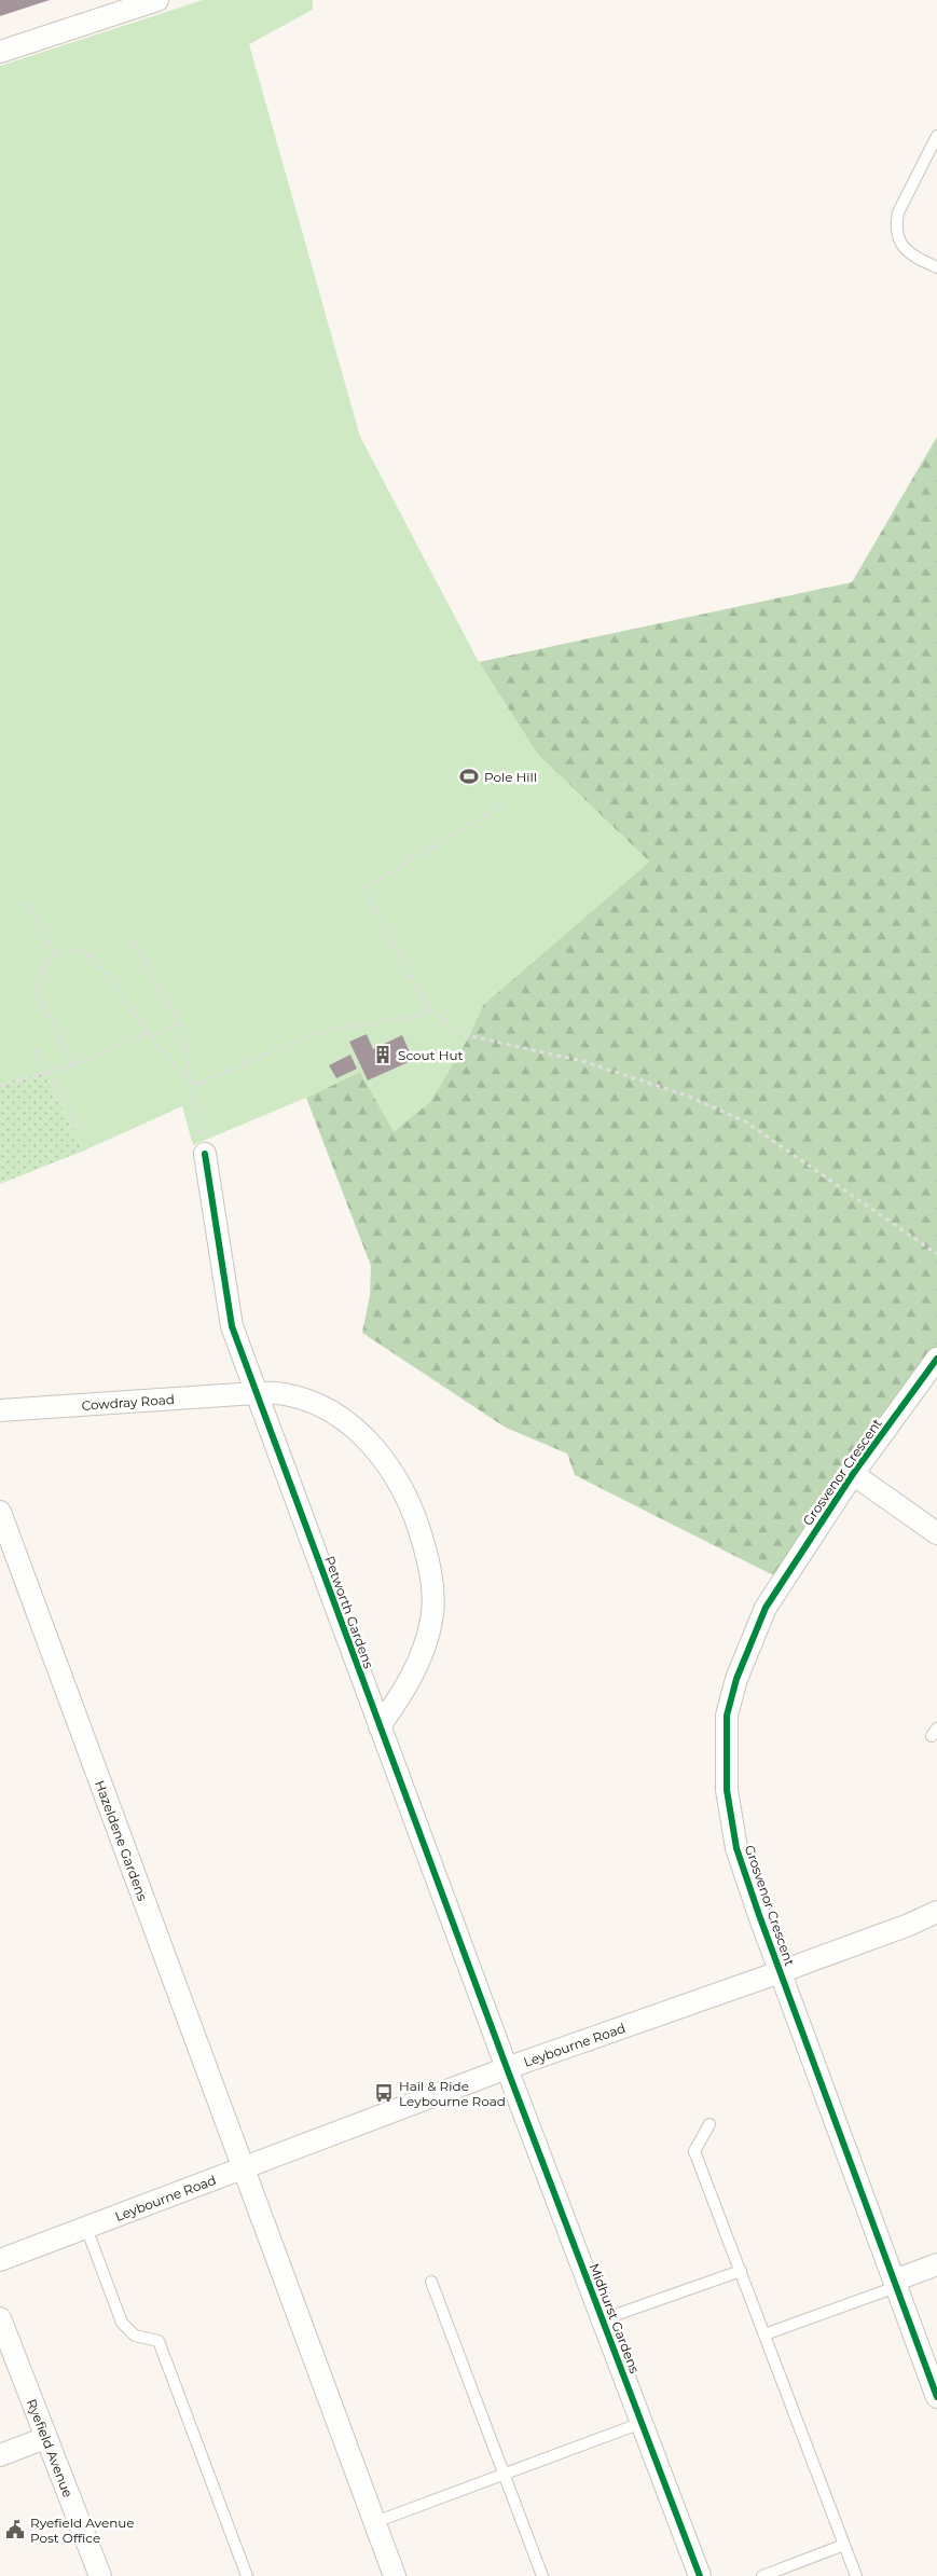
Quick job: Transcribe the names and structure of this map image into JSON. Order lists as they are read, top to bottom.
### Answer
{
  "streets": {
    "street": [
      "Cowdray Road",
      "Grosvenor Crescent",
      "Petworth Gardens",
      "Hazeldene Gardens",
      "Leybourne Road",
      "Midhurst Gardens",
      "Ryefield Avenue"
    ]
  },
  "crossings": [
    ["Cowdray Road", "Petworth Gardens"],
    ["Grosvenor Crescent", "Leybourne Road"],
    ["Petworth Gardens", "Leybourne Road"],
    ["Petworth Gardens", "Midhurst Gardens"],
    ["Hazeldene Gardens", "Leybourne Road"],
    ["Leybourne Road", "Midhurst Gardens"]
  ],
  "places": {
    "sports": ["Pole Hill"],
    "building": ["Scout Hut"],
    "bus stop": ["Hail & Ride Leybourne Road"],
    "public building": ["Ryefield Avenue Post Office"]
  }
}
